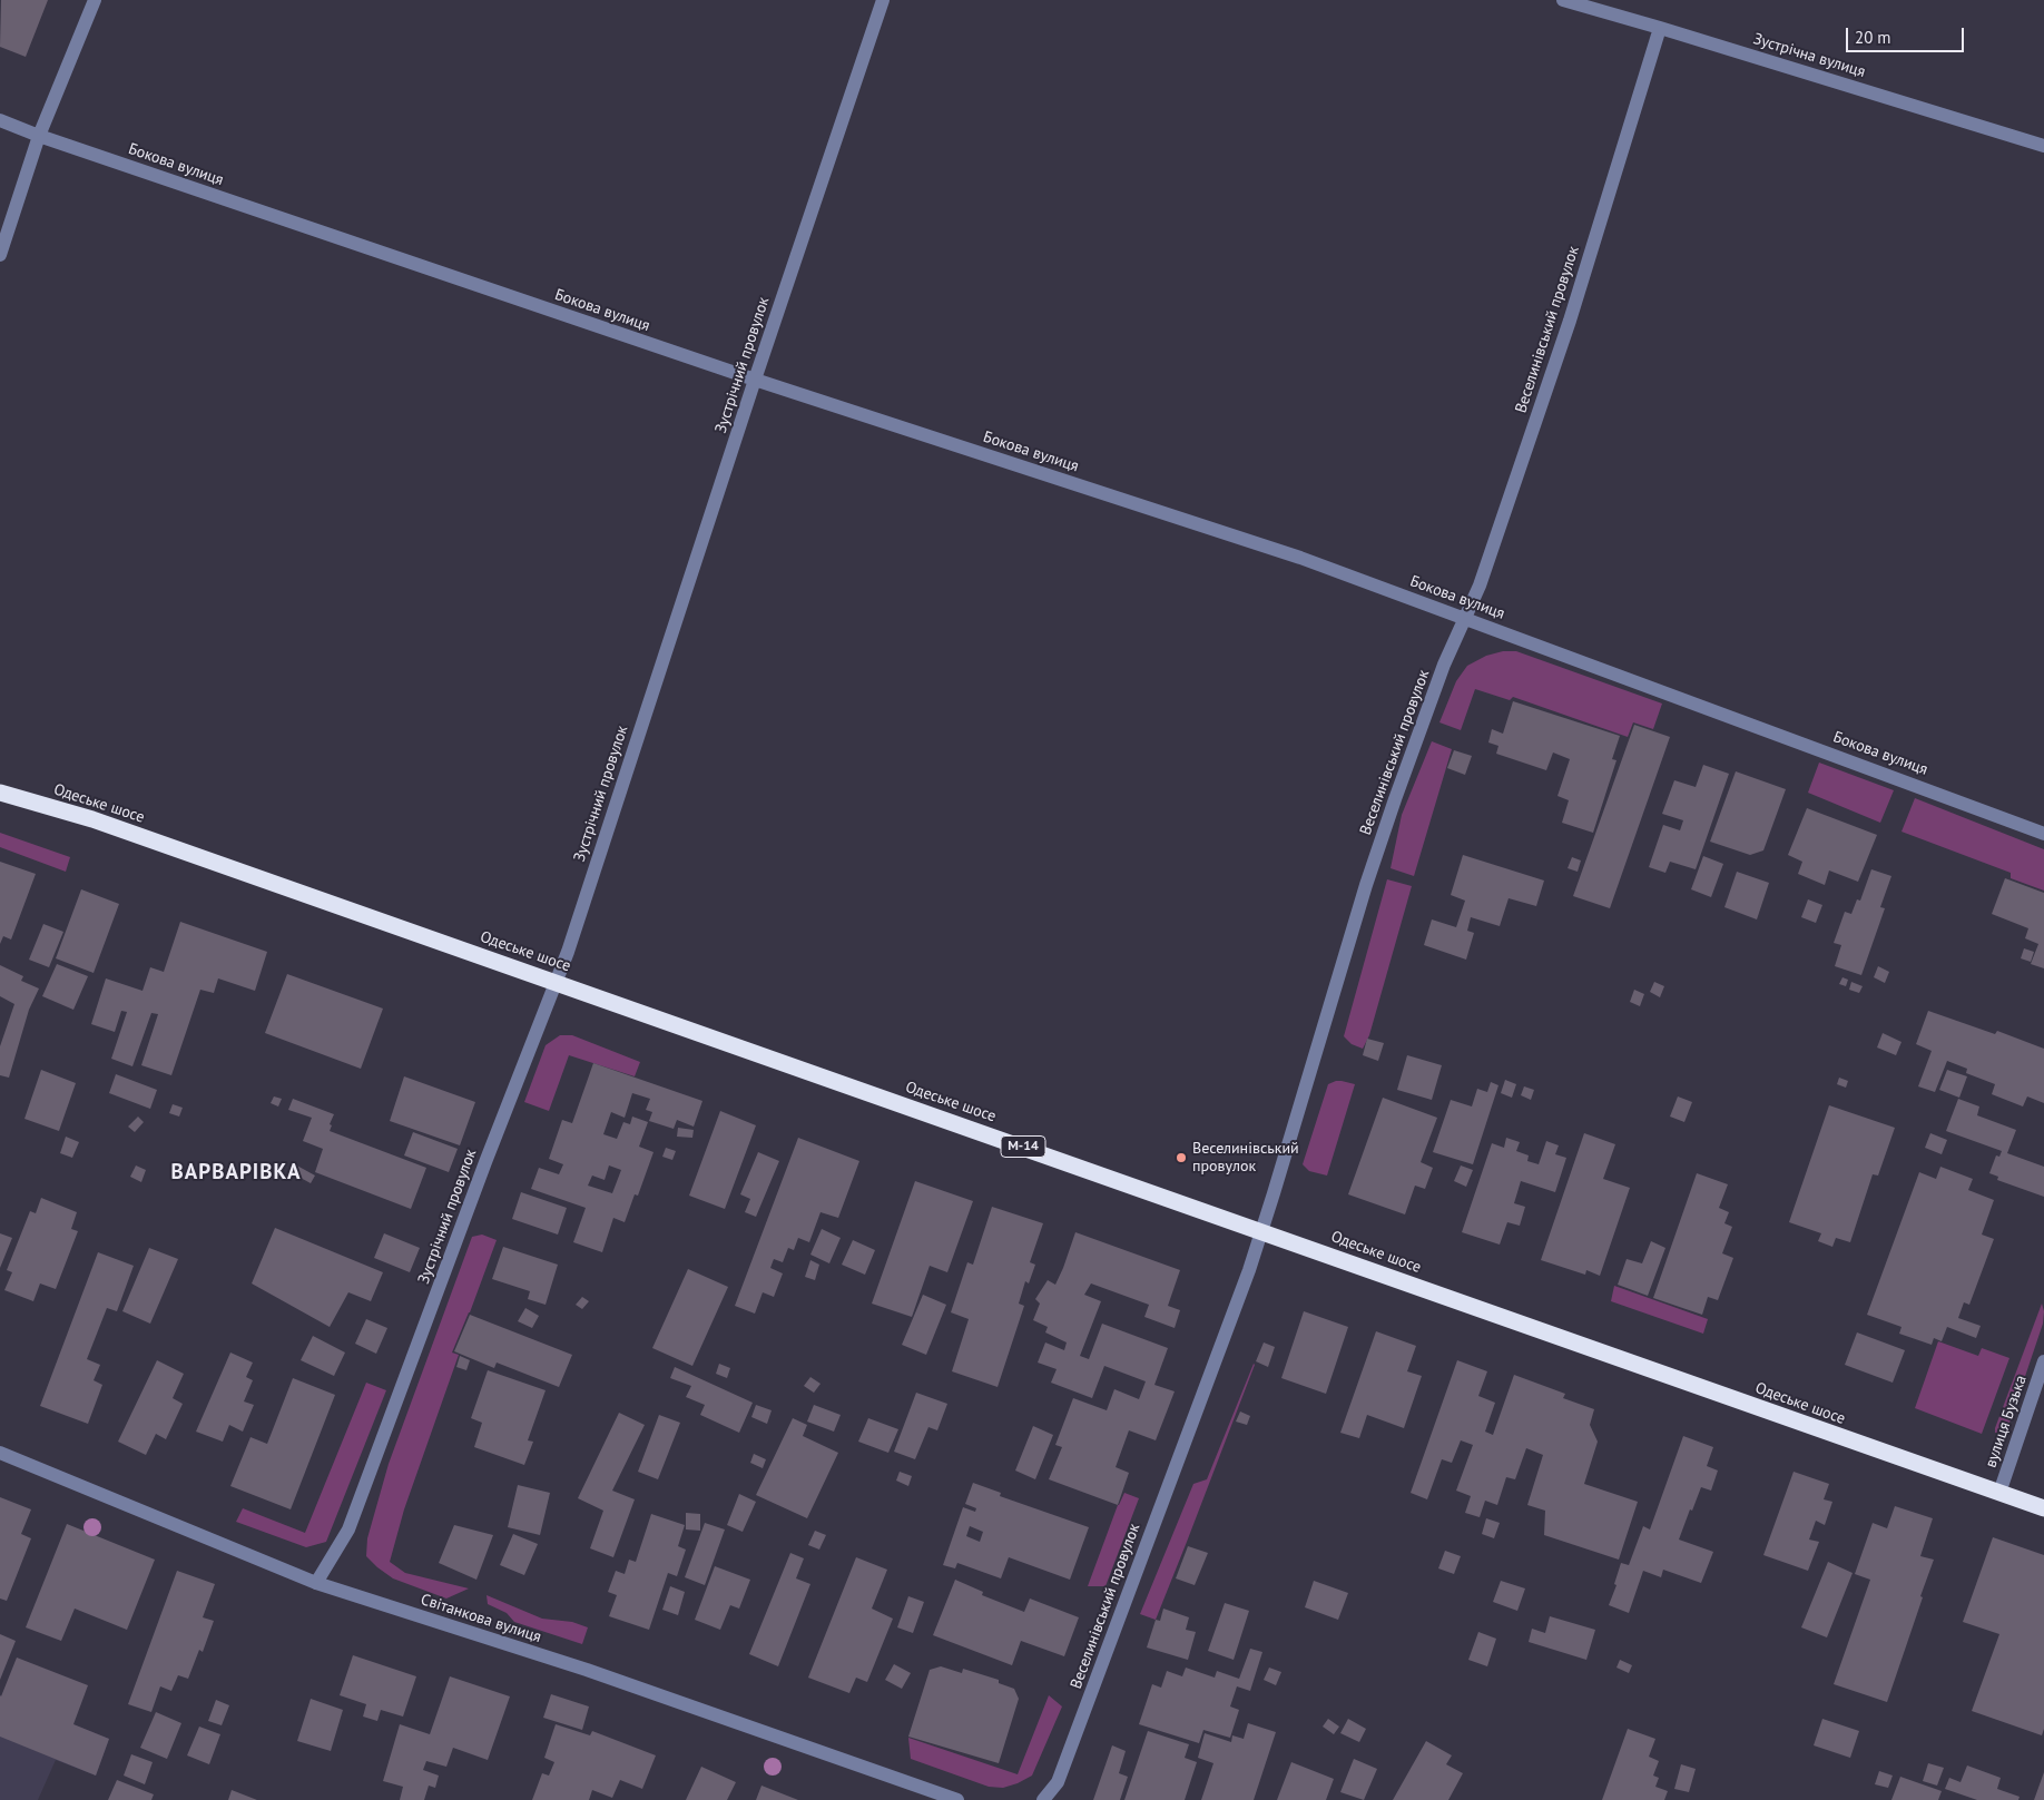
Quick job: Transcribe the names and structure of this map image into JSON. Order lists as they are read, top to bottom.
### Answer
{
  "streets": {
    "highway": ["Одеське шосе", "М-14"],
    "street": [
      "Зустрічна вулиця",
      "Бокова вулиця",
      "Веселинівський провулок",
      "Зустрічний провулок",
      "вулиця Бузька",
      "Світанкова вулиця"
    ]
  },
  "crossings": [
    ["Зустрічна вулиця", "Веселинівський провулок"],
    ["Бокова вулиця", "Веселинівський провулок"],
    ["Бокова вулиця", "Зустрічний провулок"],
    ["Веселинівський провулок", "Одеське шосе"],
    ["Зустрічний провулок", "Одеське шосе"],
    ["Зустрічний провулок", "Світанкова вулиця"],
    ["Одеське шосе", "вулиця Бузька"]
  ],
  "districts": ["ВАРВАРІВКА"],
  "places": ["Веселинівський провулок"],
  "scale_bar": "20 m"
}
